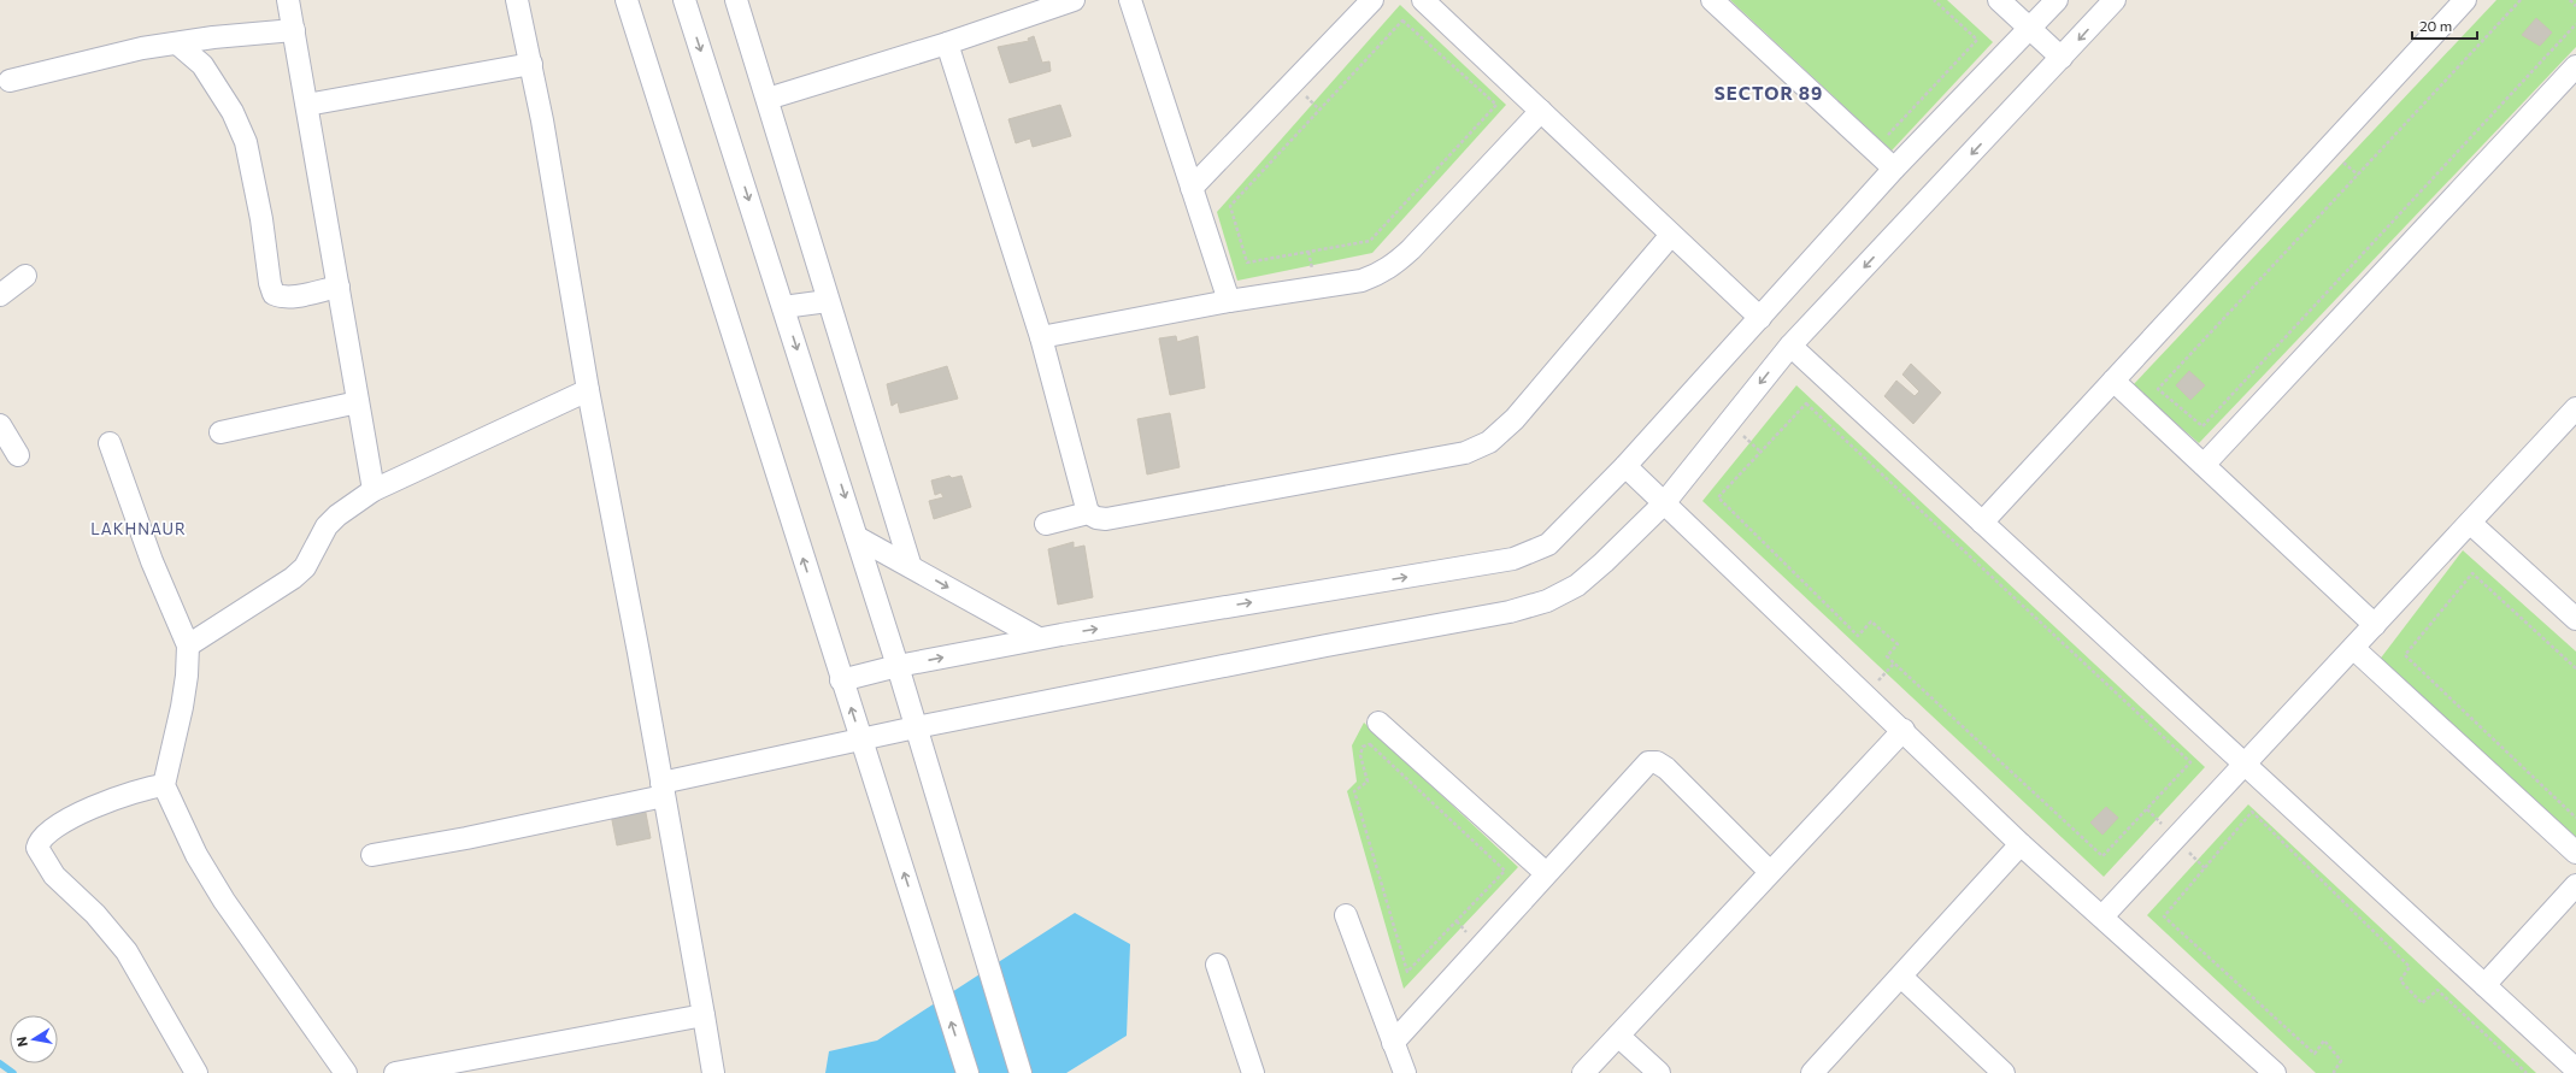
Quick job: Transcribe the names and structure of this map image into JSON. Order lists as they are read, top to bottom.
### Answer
{
  "districts": ["SECTOR 89", "LAKHNAUR"],
  "scale_bar": "20 m",
  "north": "left"
}
